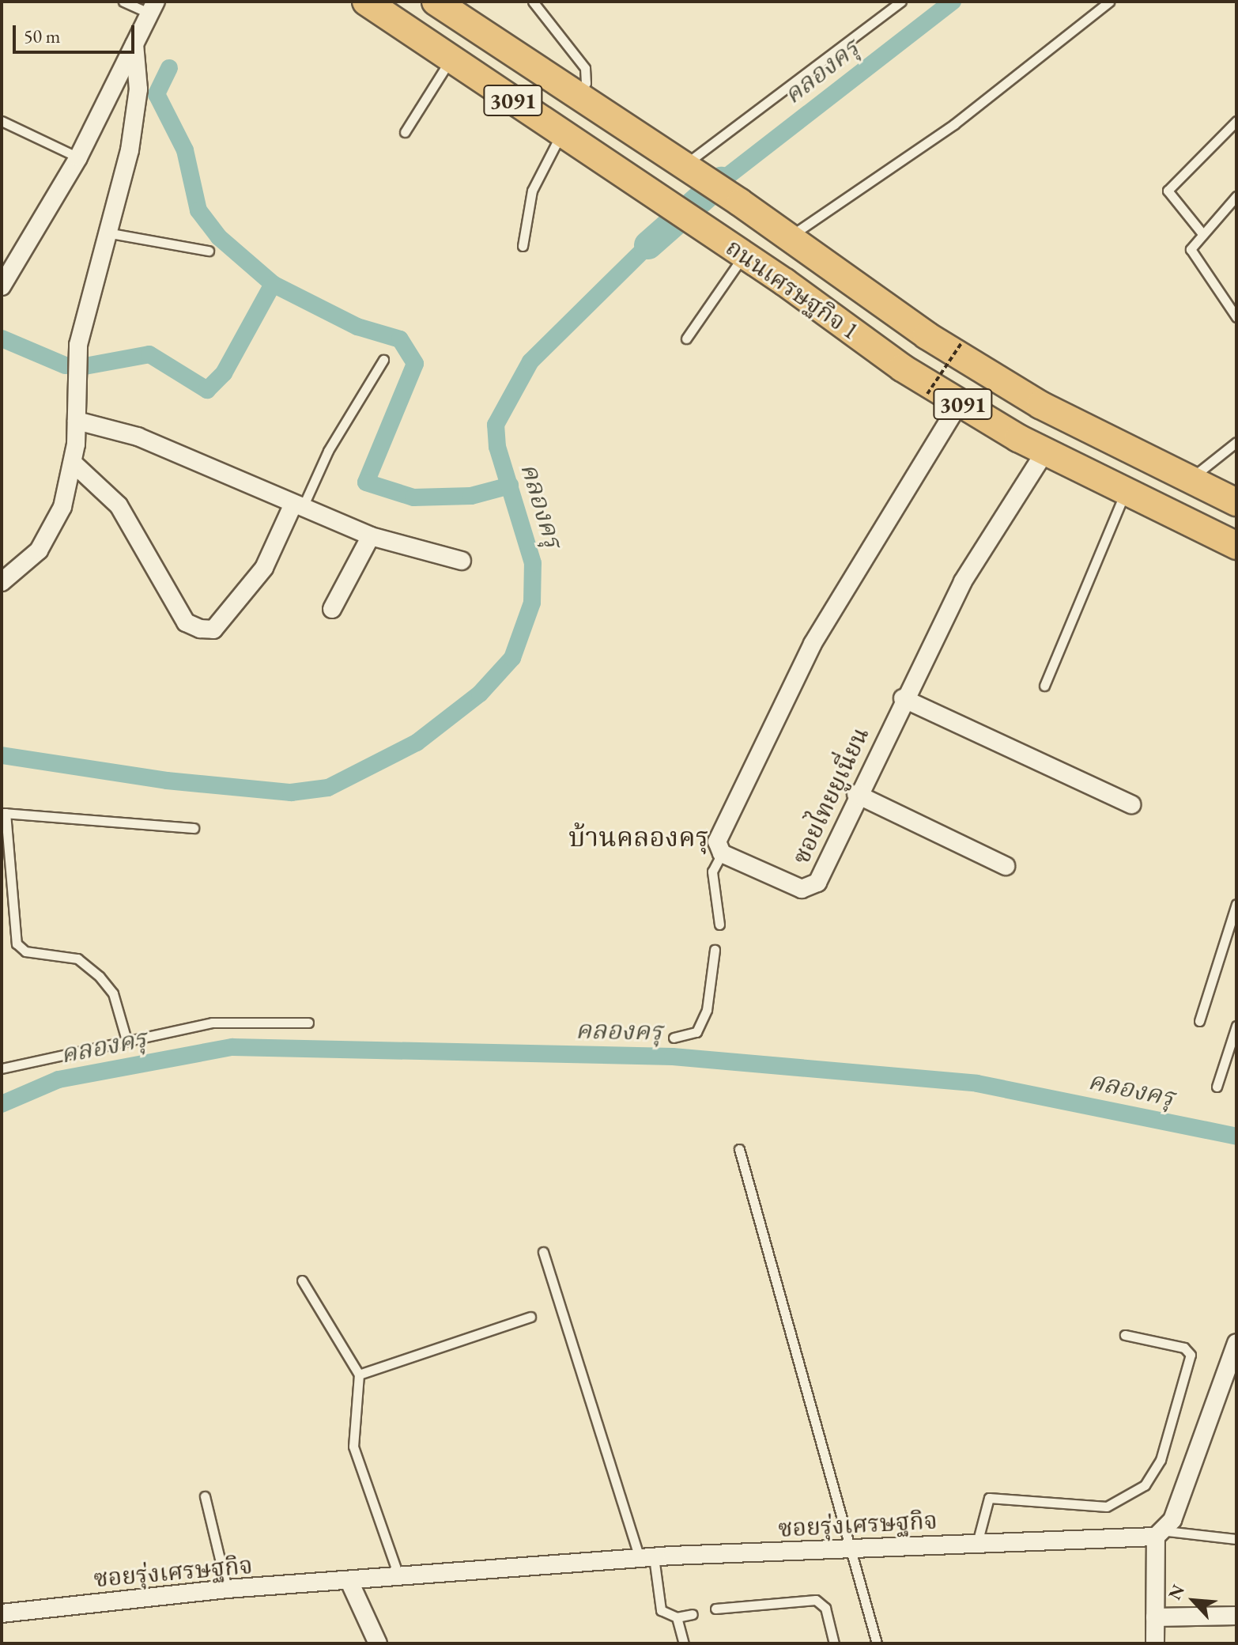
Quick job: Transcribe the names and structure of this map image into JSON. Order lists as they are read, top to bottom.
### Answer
{
  "streets": {
    "main road": ["3091", "ถนนเศรษฐกิจ 1"],
    "street": ["ซอยไทยยูเนี่ยน", "ซอยรุ่งเศรษฐกิจ"]
  },
  "crossings": [
    ["ถนนเศรษฐกิจ 1", "ซอยไทยยูเนี่ยน"]
  ],
  "districts": ["บ้านคลองครุ"],
  "water": ["คลองครุ"],
  "scale_bar": "50 m",
  "north": "top left"
}
